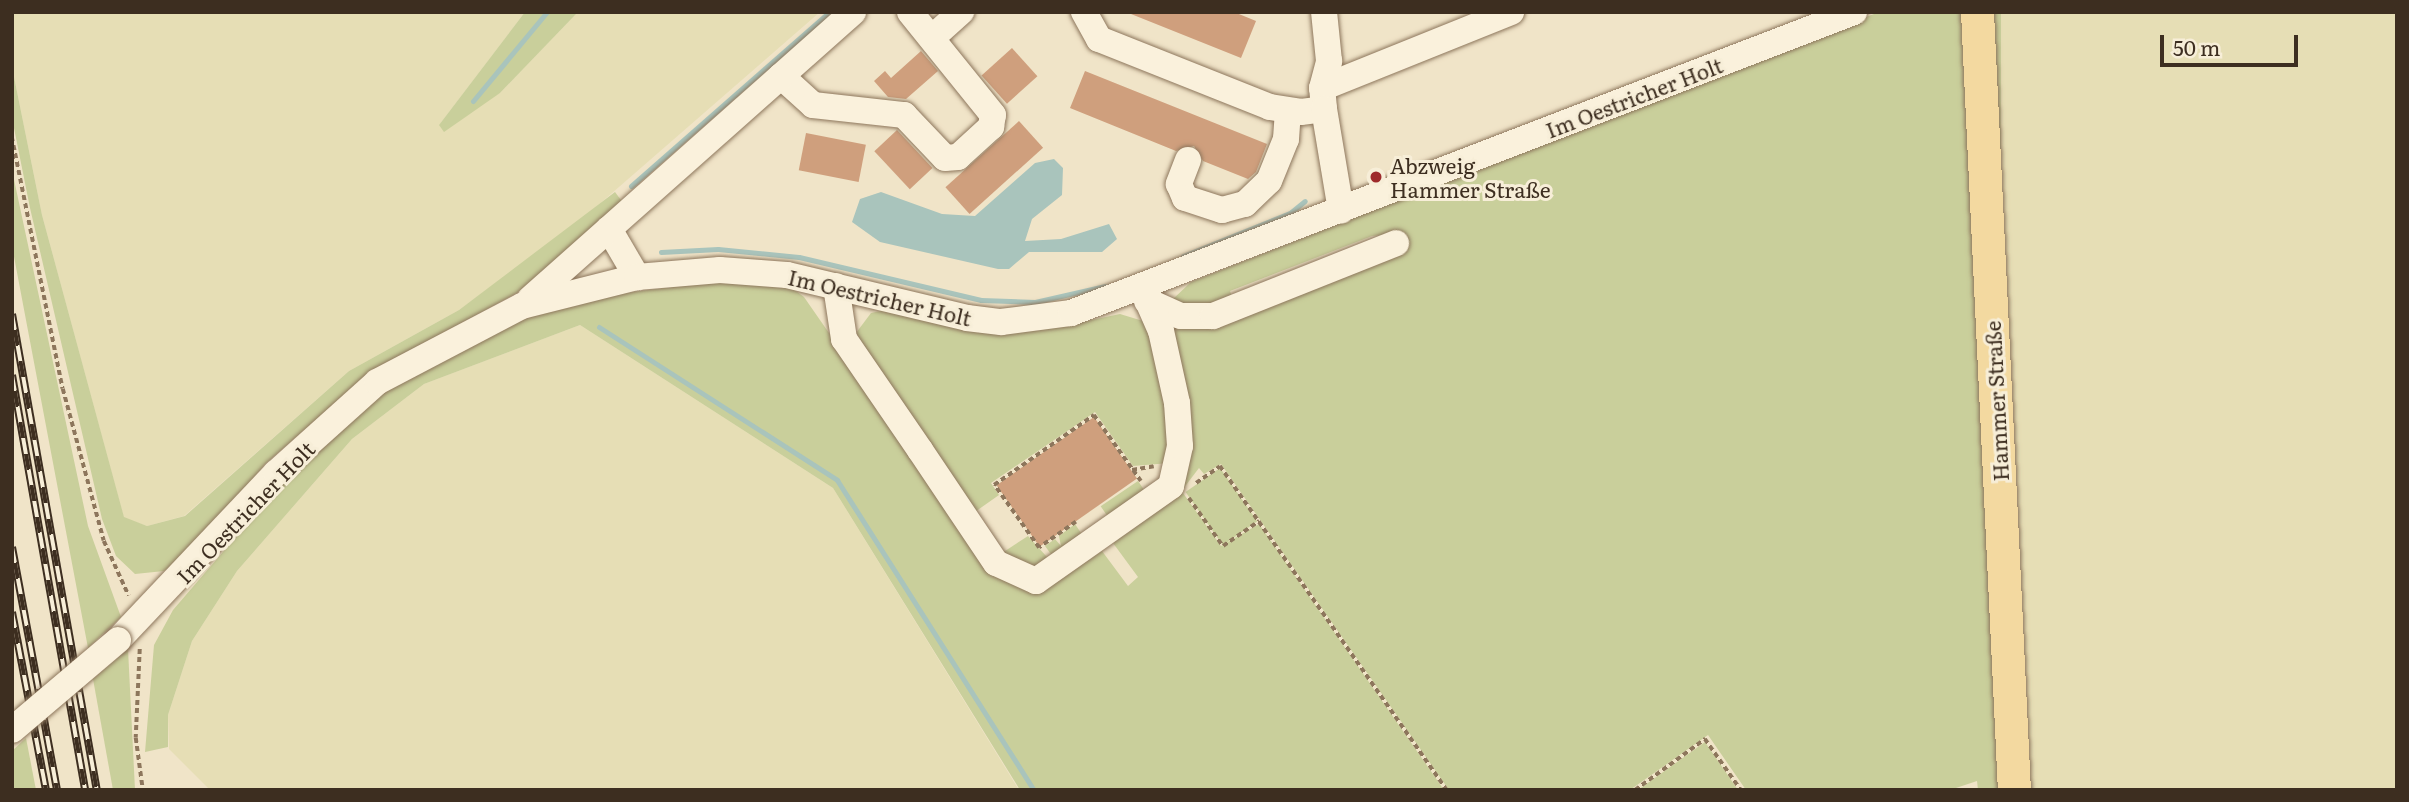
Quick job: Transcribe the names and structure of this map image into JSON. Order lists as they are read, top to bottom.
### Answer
{
  "streets": {
    "main road": ["Hammer Straße"],
    "street": ["Im Oestricher Holt"]
  },
  "places": ["Abzweig Hammer Straße"],
  "scale_bar": "50 m"
}
